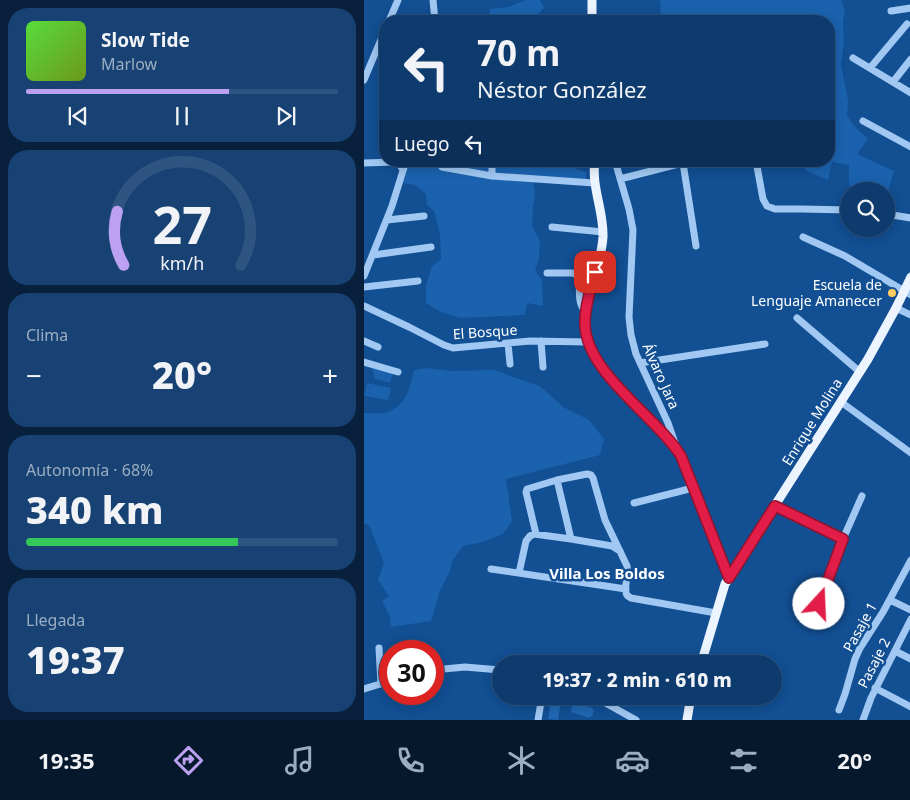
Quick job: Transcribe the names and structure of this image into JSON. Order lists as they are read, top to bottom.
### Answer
{
  "streets": {
    "main road": ["Enrique Molina"],
    "street": [
      "El Bosque",
      "Álvaro Jara",
      "Pasaje 1",
      "Pasaje 2"
    ]
  },
  "districts": ["Villa Los Boldos"],
  "places": ["Escuela de Lenguaje Amanecer"],
  "page": {
    "turn": ["70 m", "Néstor González"],
    "song": ["Slow Tide", "Marlow"],
    "then": "Luego",
    "tile": [
      "Clima",
      ["Autonomía · 68%", "340 km"],
      ["Llegada", "19:37"]
    ],
    "heat": ["−", "20°", "+"],
    "limit": "30",
    "trip": "19:37 · 2 min · 610 m",
    "tabs": ["19:35", "20°"],
    "gauge": ["27", "km/h"]
  }
}
